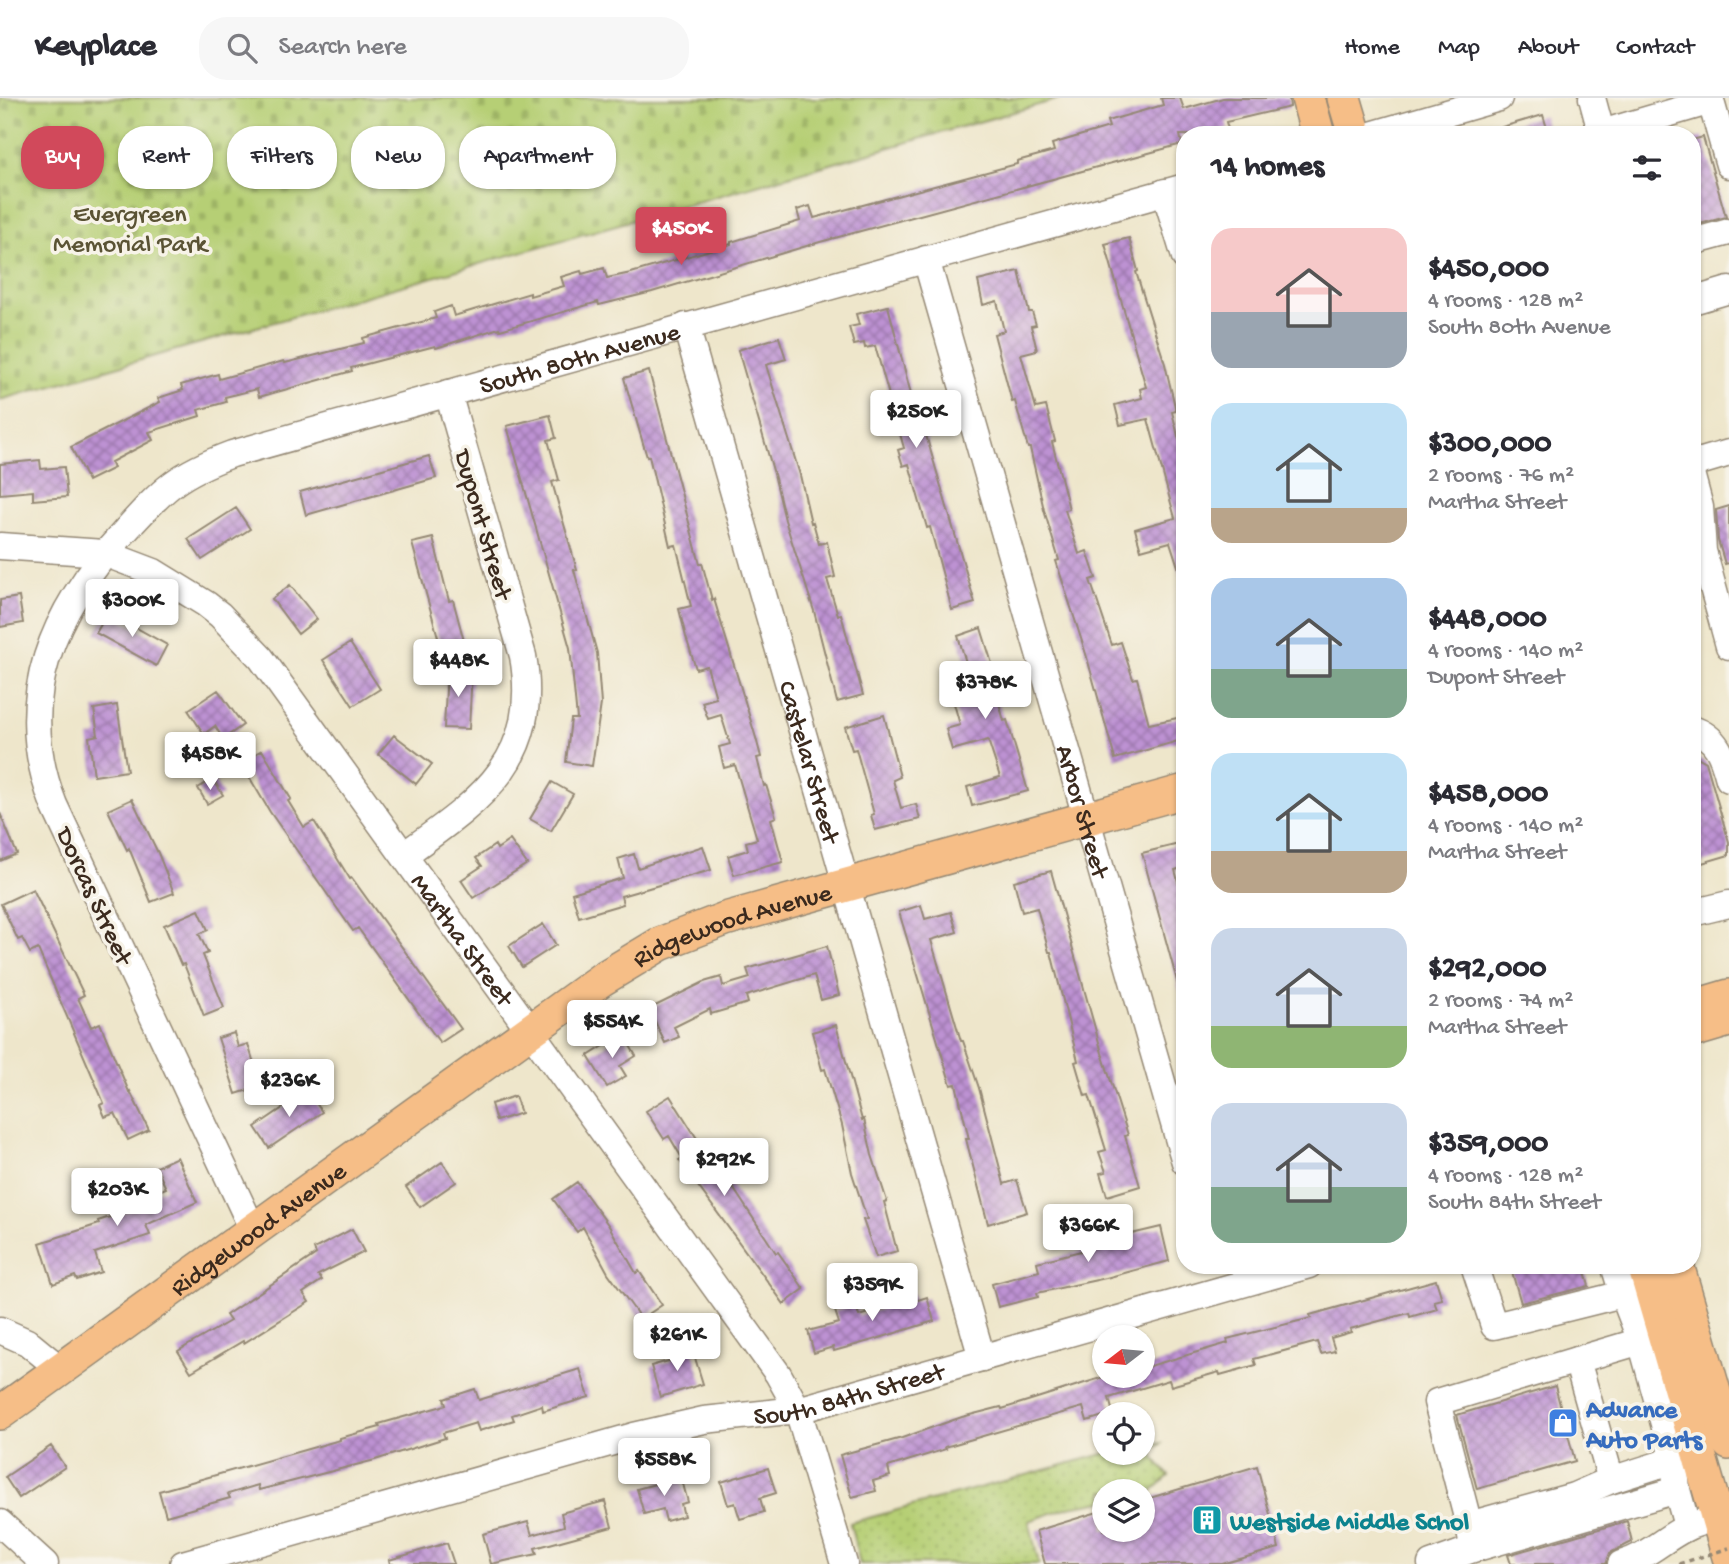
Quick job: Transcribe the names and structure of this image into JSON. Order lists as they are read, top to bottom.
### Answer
{
  "streets": {
    "main road": ["Ridgewood Avenue"],
    "street": [
      "South 80th Avenue",
      "Dupont Street",
      "Castelar Street",
      "Arbor Street",
      "Dorcas Street",
      "Martha Street",
      "South 84th Street"
    ]
  },
  "crossings": [
    ["South 80th Avenue", "Dupont Street"],
    ["South 80th Avenue", "Castelar Street"],
    ["South 80th Avenue", "Arbor Street"],
    ["South 80th Avenue", "Dorcas Street"],
    ["South 80th Avenue", "Martha Street"],
    ["Dupont Street", "Martha Street"],
    ["Castelar Street", "Ridgewood Avenue"],
    ["Castelar Street", "South 84th Street"],
    ["Arbor Street", "Ridgewood Avenue"],
    ["Dorcas Street", "Ridgewood Avenue"],
    ["Dorcas Street", "Martha Street"],
    ["Ridgewood Avenue", "Martha Street"],
    ["Martha Street", "South 84th Street"]
  ],
  "parks": ["Evergreen Memorial Park"],
  "places": {
    "shop": ["Advance Auto Parts"],
    "building": ["Westside Middle Schol"]
  },
  "north": "left",
  "page": {
    "header": "Keyplace",
    "search": "Search here",
    "nav": [
      "Home",
      "Map",
      "About",
      "Contact"
    ],
    "chip": [
      "Buy",
      "Rent",
      "Filters",
      "New",
      "Apartment"
    ],
    "heading": "14 homes",
    "price": [
      "$450K",
      "$250K",
      "$300K",
      "$448K",
      "$378K",
      "$458K",
      "$554K",
      "$236K",
      "$292K",
      "$203K",
      "$366K",
      "$359K",
      "$261K",
      "$558K"
    ],
    "list": [
      {
        "name": "$450,000",
        "note": "4 rooms · 128 m² · South 80th Avenue"
      },
      {
        "name": "$300,000",
        "note": "2 rooms · 76 m² · Martha Street"
      },
      {
        "name": "$448,000",
        "note": "4 rooms · 140 m² · Dupont Street"
      },
      {
        "name": "$458,000",
        "note": "4 rooms · 140 m² · Martha Street"
      },
      {
        "name": "$292,000",
        "note": "2 rooms · 74 m² · Martha Street"
      },
      {
        "name": "$359,000",
        "note": "4 rooms · 128 m² · South 84th Street"
      }
    ]
  }
}
